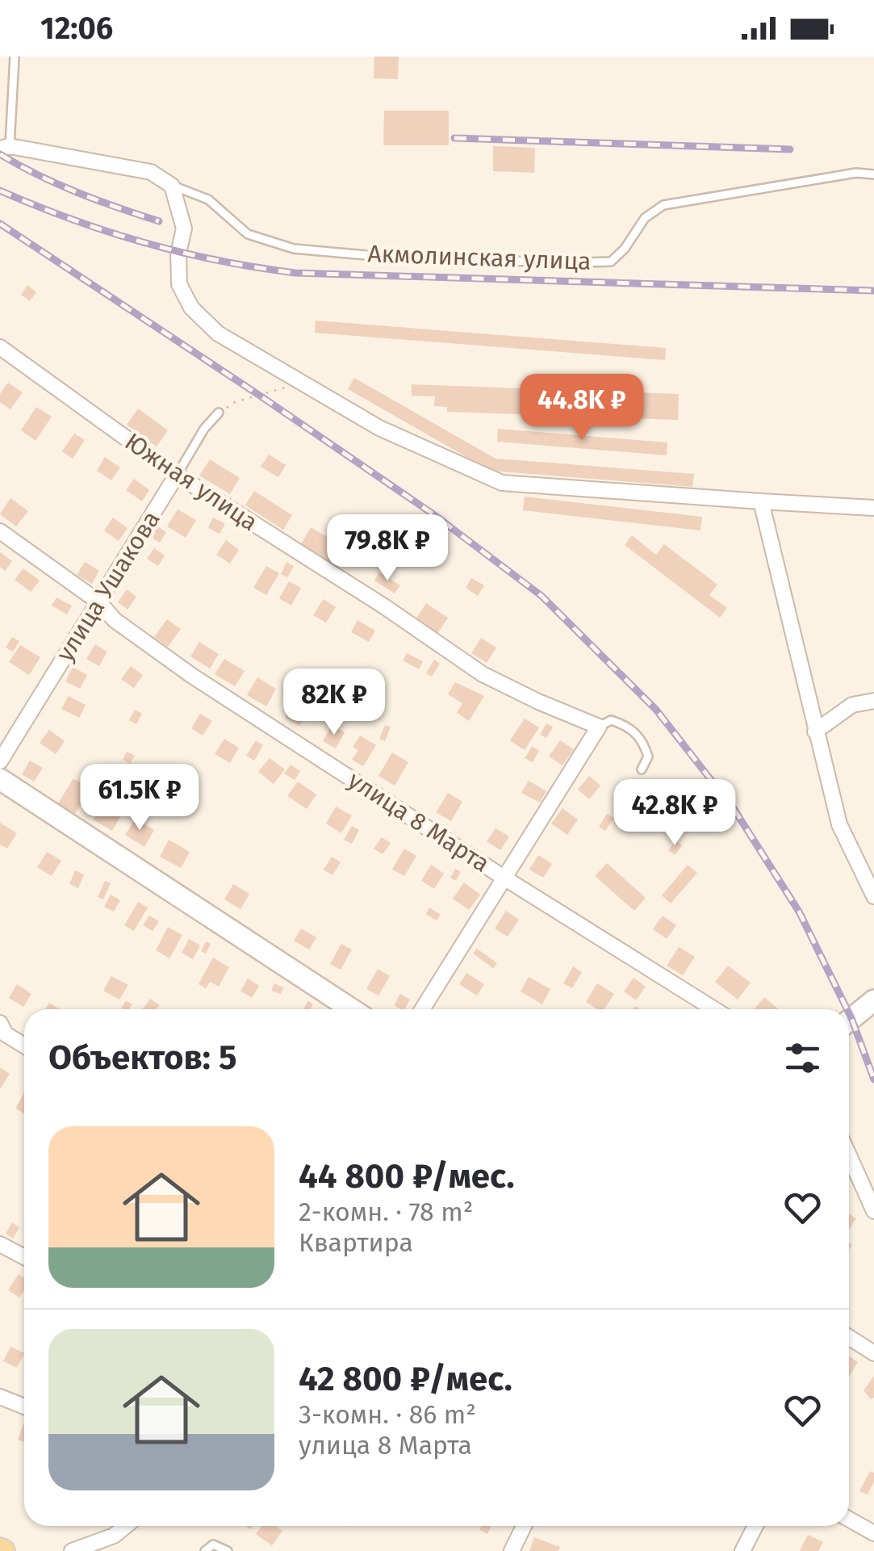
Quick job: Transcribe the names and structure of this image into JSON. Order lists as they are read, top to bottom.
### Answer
{
  "streets": {
    "street": ["Южная улица", "улица Ушакова", "улица 8 Марта"],
    "lane": ["Акмолинская улица"]
  },
  "crossings": [
    ["Южная улица", "улица Ушакова"],
    ["улица Ушакова", "улица 8 Марта"]
  ],
  "page": {
    "status": "12:06",
    "price": [
      "44.8K ₽",
      "79.8K ₽",
      "82K ₽",
      "61.5K ₽",
      "42.8K ₽"
    ],
    "heading": "Объектов: 5",
    "list": [
      {
        "name": "44 800 ₽/мес.",
        "note": "2-комн. · 78 m² · Квартира"
      },
      {
        "name": "42 800 ₽/мес.",
        "note": "3-комн. · 86 m² · улица 8 Марта"
      }
    ]
  }
}
